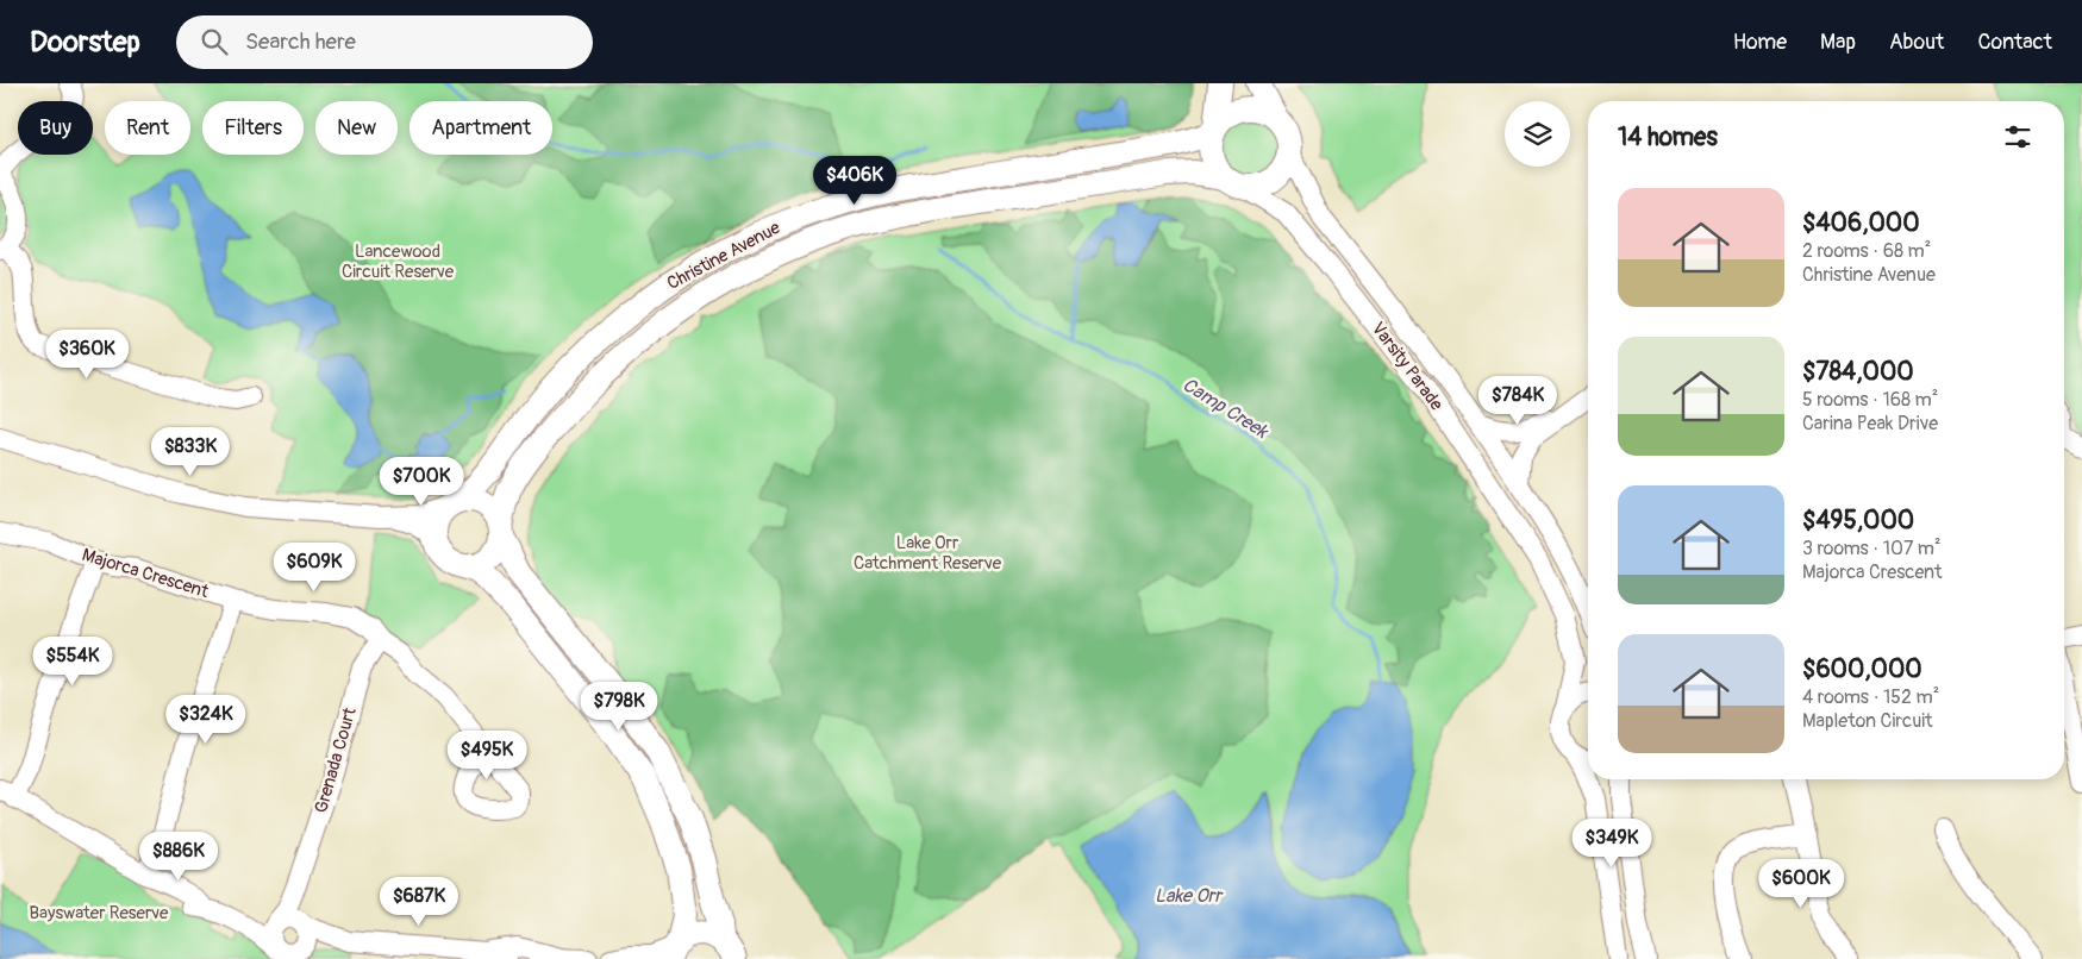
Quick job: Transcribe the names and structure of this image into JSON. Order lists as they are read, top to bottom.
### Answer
{
  "streets": {
    "main road": ["Christine Avenue"],
    "street": ["Varsity Parade", "Majorca Crescent", "Grenada Court"]
  },
  "crossings": [
    ["Christine Avenue", "Varsity Parade"],
    ["Majorca Crescent", "Grenada Court"]
  ],
  "water": ["Camp Creek", "Lake Orr"],
  "parks": ["Lancewood Circuit Reserve", "Lake Orr Catchment Reserve", "Bayswater Reserve"],
  "page": {
    "header": "Doorstep",
    "search": "Search here",
    "nav": [
      "Home",
      "Map",
      "About",
      "Contact"
    ],
    "chip": [
      "Buy",
      "Rent",
      "Filters",
      "New",
      "Apartment"
    ],
    "heading": "14 homes",
    "price": [
      "$406K",
      "$360K",
      "$784K",
      "$833K",
      "$700K",
      "$609K",
      "$554K",
      "$798K",
      "$324K",
      "$495K",
      "$349K",
      "$886K",
      "$600K",
      "$687K"
    ],
    "list": [
      {
        "name": "$406,000",
        "note": "2 rooms · 68 m² · Christine Avenue"
      },
      {
        "name": "$784,000",
        "note": "5 rooms · 168 m² · Carina Peak Drive"
      },
      {
        "name": "$495,000",
        "note": "3 rooms · 107 m² · Majorca Crescent"
      },
      {
        "name": "$600,000",
        "note": "4 rooms · 152 m² · Mapleton Circuit"
      }
    ]
  }
}
